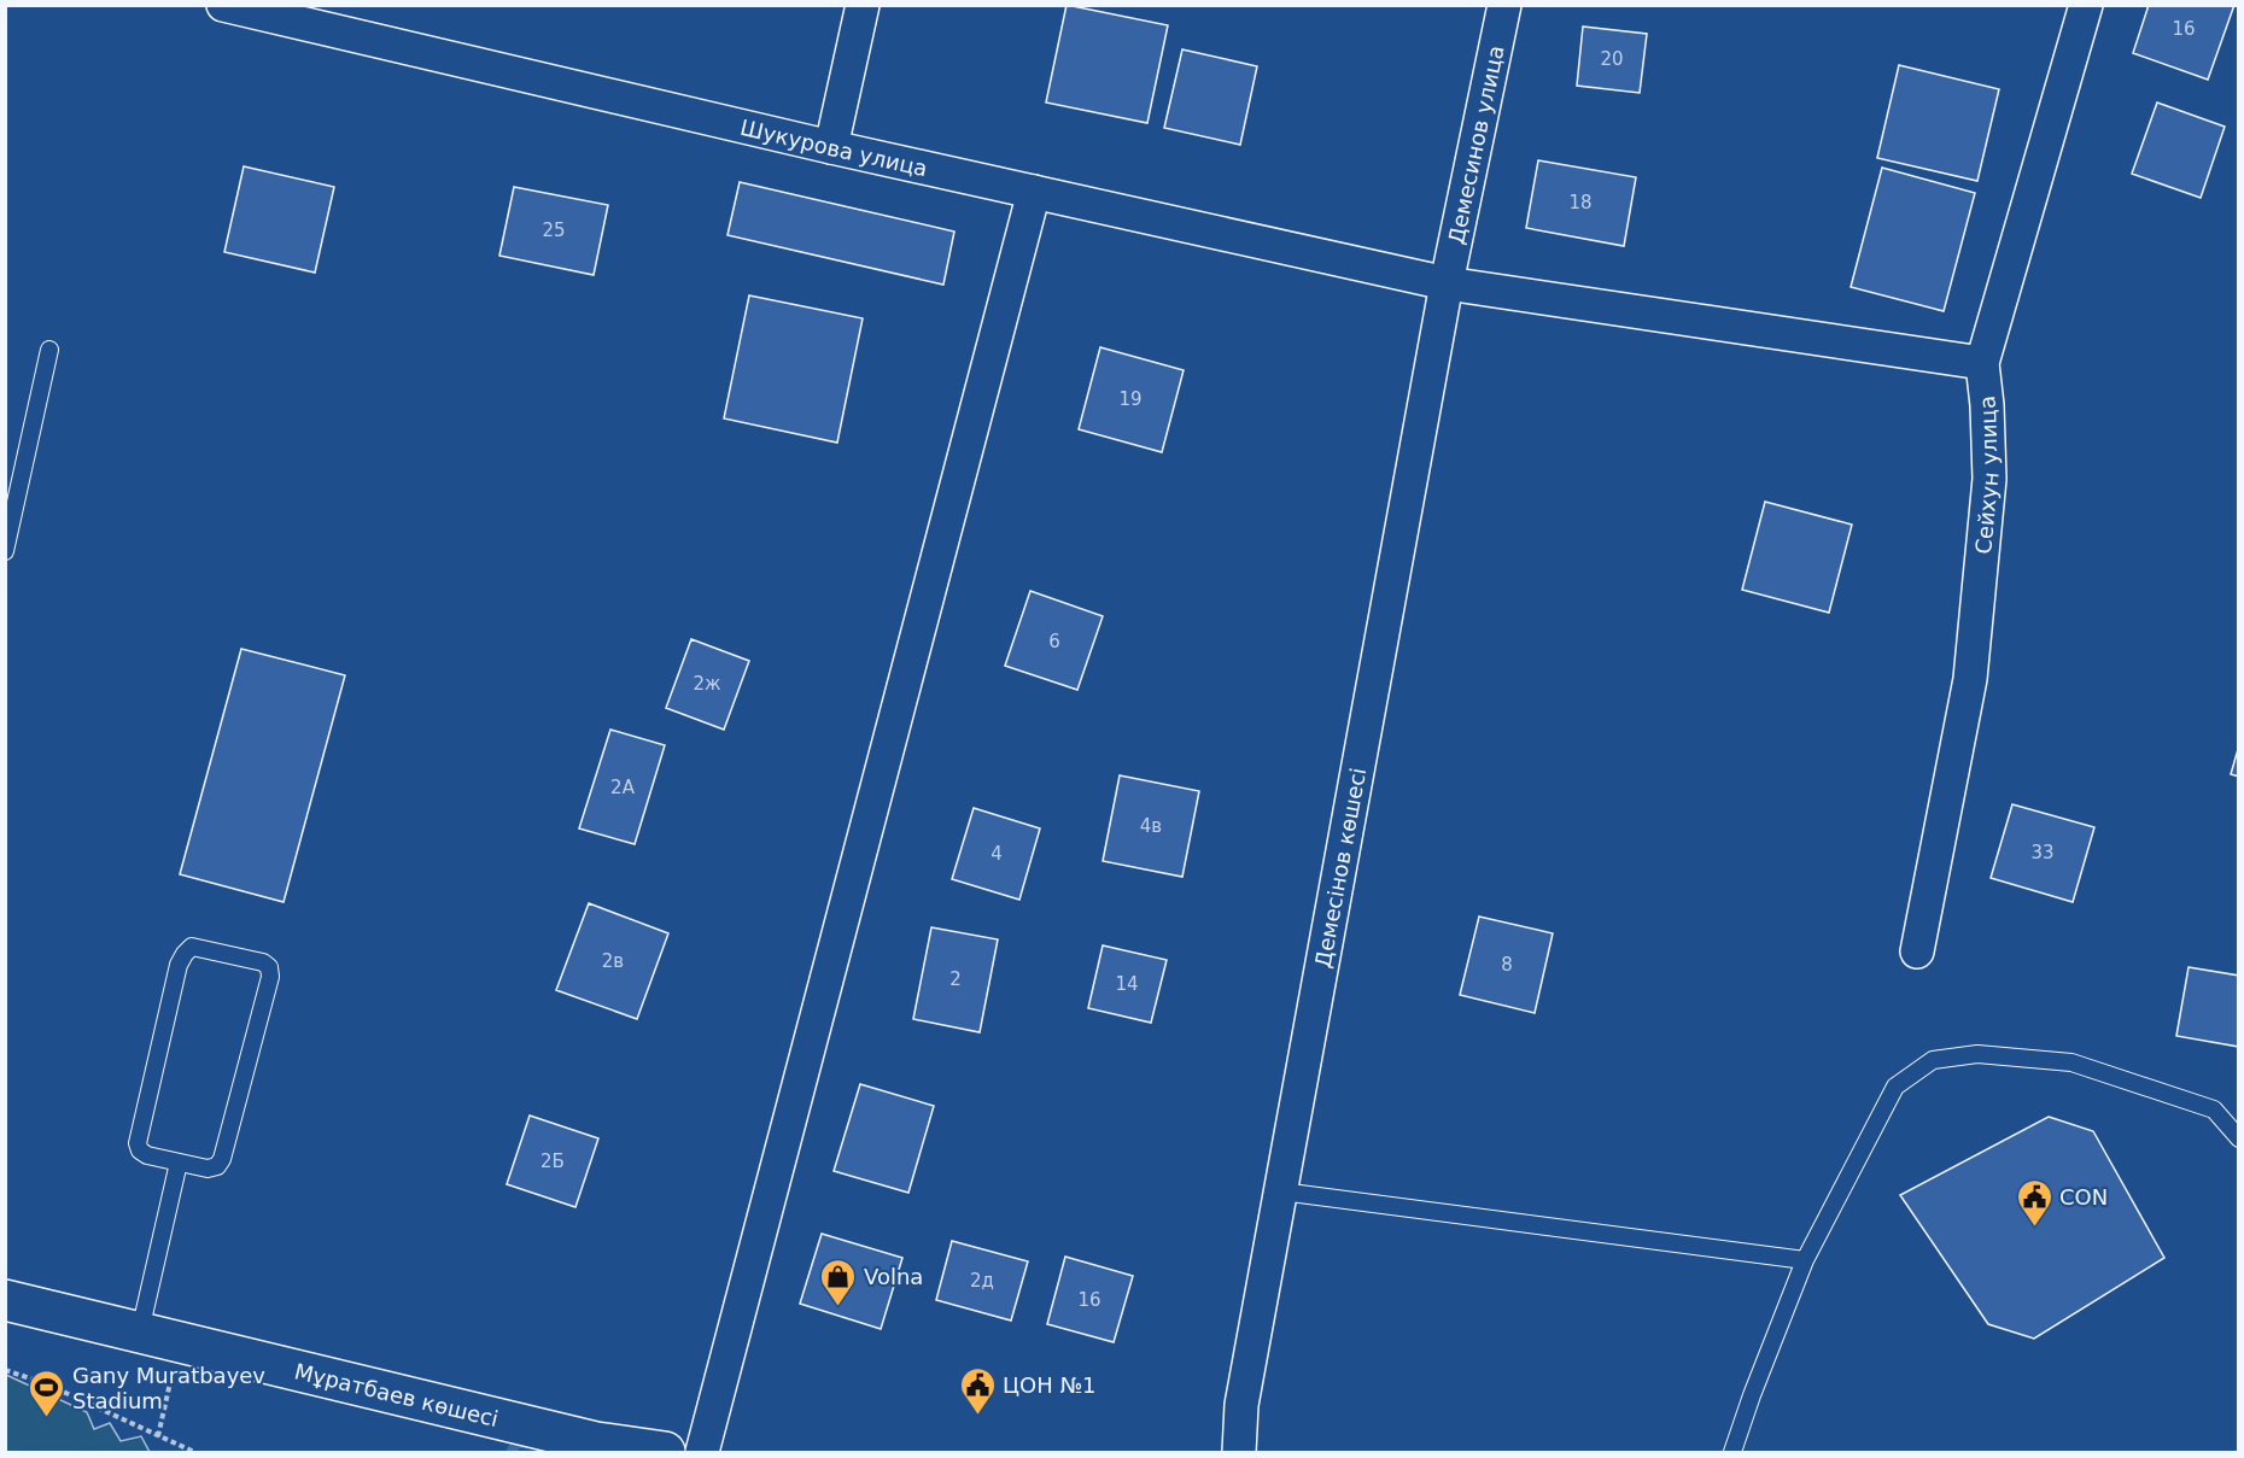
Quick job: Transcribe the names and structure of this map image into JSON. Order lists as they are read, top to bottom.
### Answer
{
  "streets": {
    "street": [
      "Демесинов улица",
      "Шукурова улица",
      "Сейхун улица",
      "Демесінов көшесі",
      "Мұратбаев көшесі"
    ]
  },
  "crossings": [
    ["Демесинов улица", "Шукурова улица"],
    ["Демесинов улица", "Демесінов көшесі"],
    ["Шукурова улица", "Сейхун улица"],
    ["Шукурова улица", "Демесінов көшесі"]
  ],
  "places": {
    "public building": ["CON", "ЦОН №1"],
    "shop": ["Volna"],
    "sports": ["Gany Muratbayev Stadium"]
  },
  "house_numbers": [
    "16",
    "20",
    "18",
    "25",
    "19",
    "6",
    "2ж",
    "2А",
    "4в",
    "33",
    "4",
    "2в",
    "8",
    "2",
    "14",
    "2Б",
    "2д",
    "16"
  ]
}
